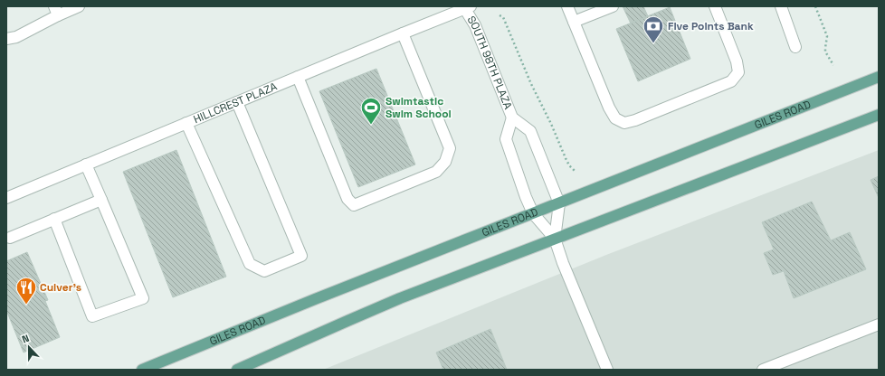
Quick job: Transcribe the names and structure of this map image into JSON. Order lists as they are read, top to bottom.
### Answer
{
  "streets": {
    "main road": ["GILES ROAD"],
    "street": ["SOUTH 98TH PLAZA", "HILLCREST PLAZA"]
  },
  "crossings": [
    ["SOUTH 98TH PLAZA", "HILLCREST PLAZA"],
    ["SOUTH 98TH PLAZA", "GILES ROAD"]
  ],
  "places": {
    "bank": ["Five Points Bank"],
    "sports": ["Swimtastic Swim School"],
    "restaurant": ["Culver's"]
  },
  "north": "top"
}
